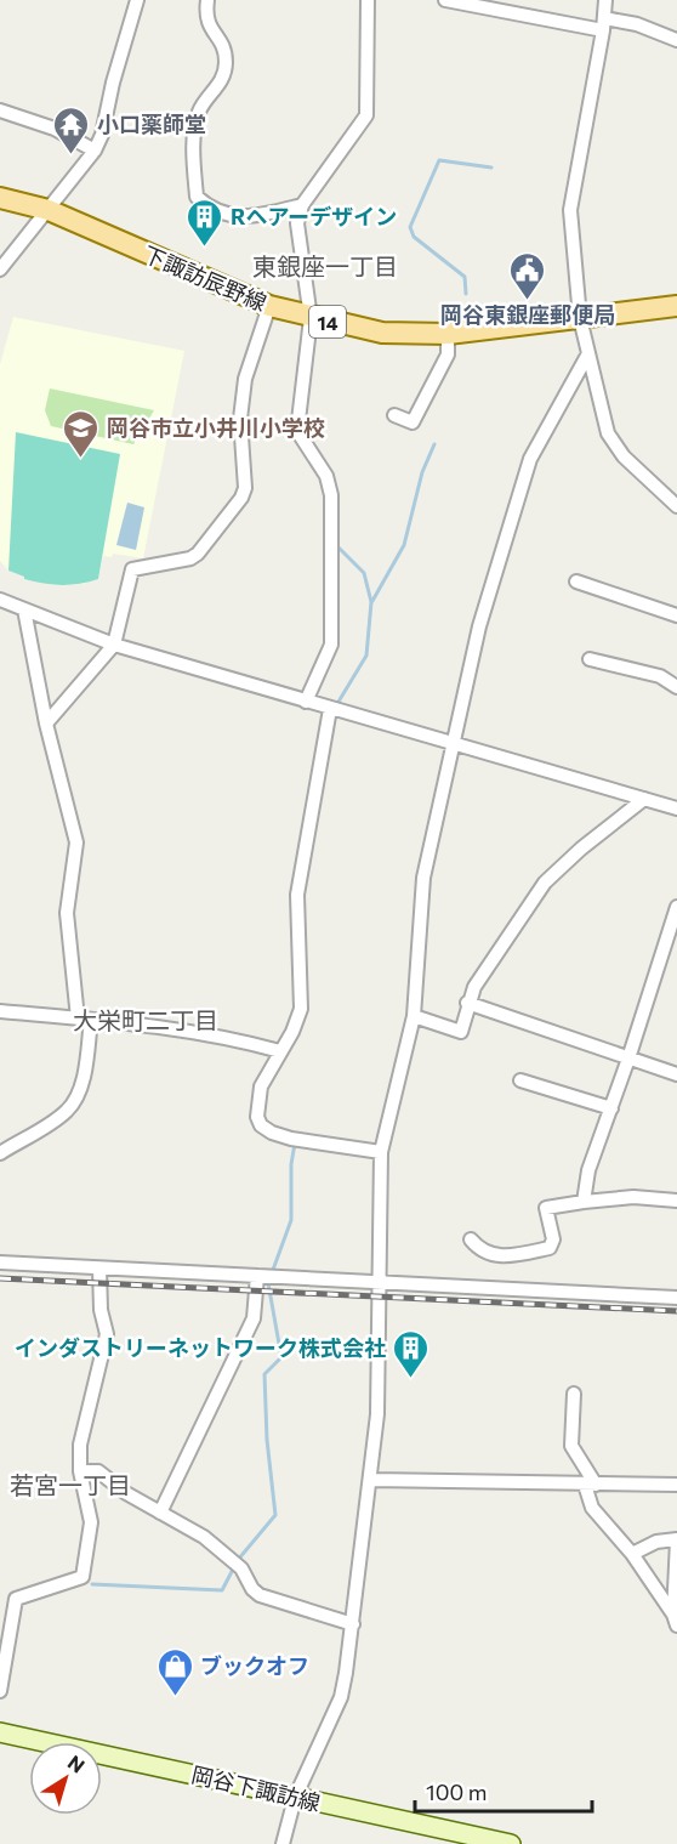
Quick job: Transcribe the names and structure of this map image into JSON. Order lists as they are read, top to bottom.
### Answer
{
  "streets": {
    "main road": ["下諏訪辰野線", "14", "岡谷下諏訪線"]
  },
  "districts": ["東銀座一丁目", "大栄町二丁目", "若宮一丁目"],
  "places": {
    "temple": ["小口薬師堂"],
    "building": ["Rヘアーデザイン", "インダストリーネットワーク株式会社"],
    "public building": ["岡谷東銀座郵便局"],
    "school or university": ["岡谷市立小井川小学校"],
    "shop": ["ブックオフ"]
  },
  "scale_bar": "100 m",
  "north": "top right"
}
